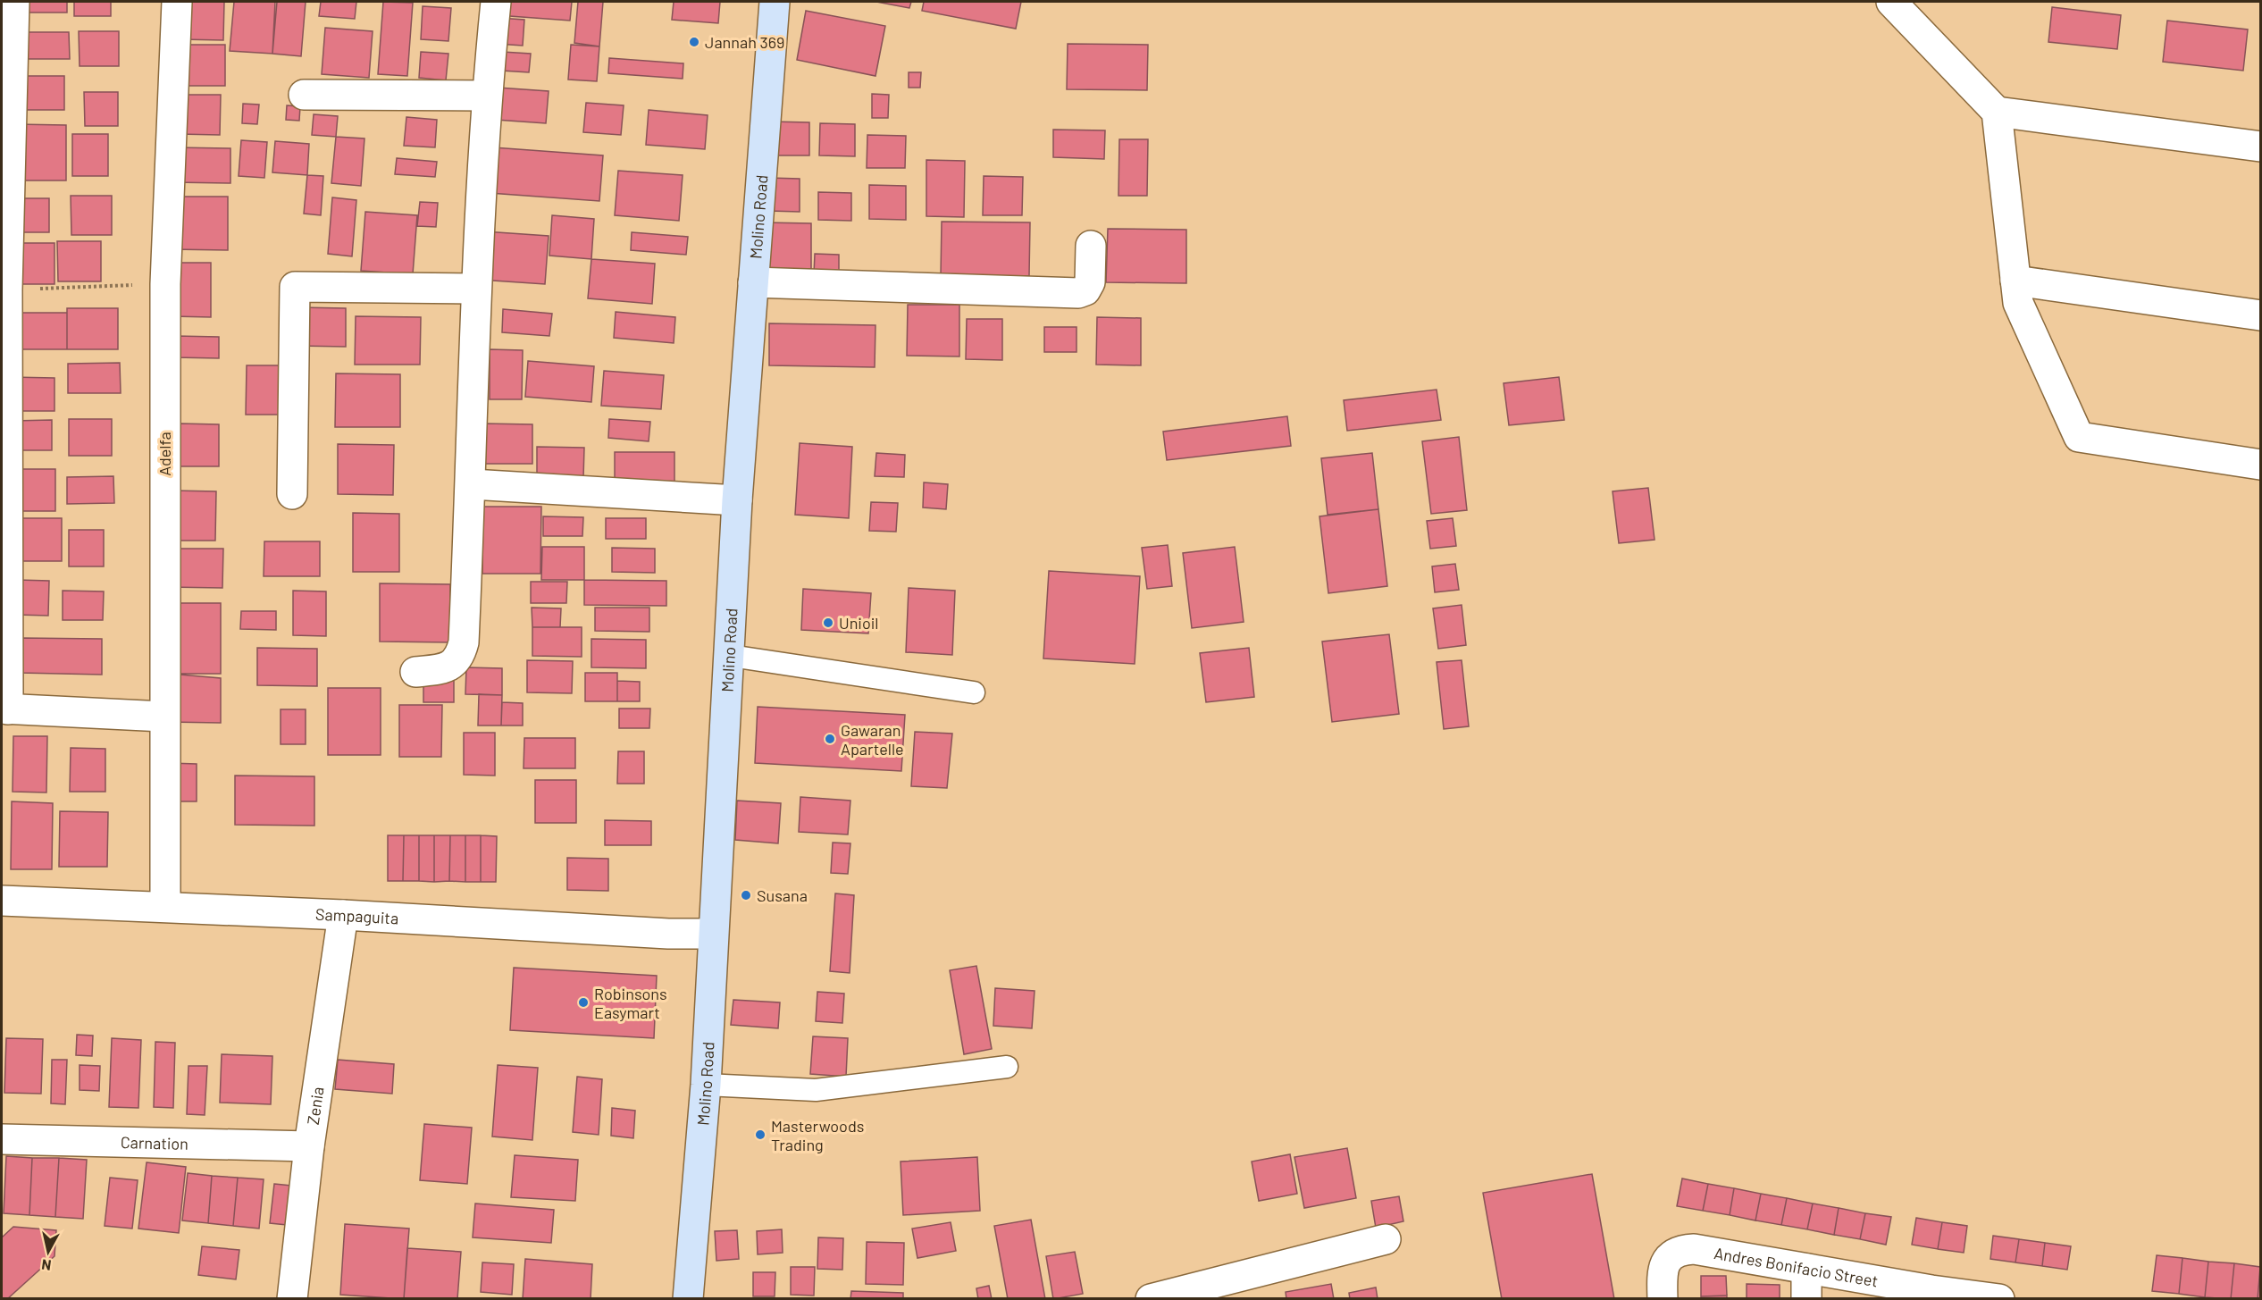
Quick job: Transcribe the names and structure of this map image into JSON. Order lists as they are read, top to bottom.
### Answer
{
  "streets": {
    "main road": ["Molino Road"],
    "street": [
      "Adelfa",
      "Sampaguita",
      "Zenia",
      "Carnation",
      "Andres Bonifacio Street"
    ]
  },
  "crossings": [
    ["Molino Road", "Sampaguita"],
    ["Adelfa", "Sampaguita"],
    ["Sampaguita", "Zenia"],
    ["Zenia", "Carnation"]
  ],
  "places": [
    "Jannah 369",
    "Unioil",
    "Gawaran Apartelle",
    "Susana",
    "Robinsons Easymart",
    "Masterwoods Trading"
  ],
  "north": "bottom"
}
